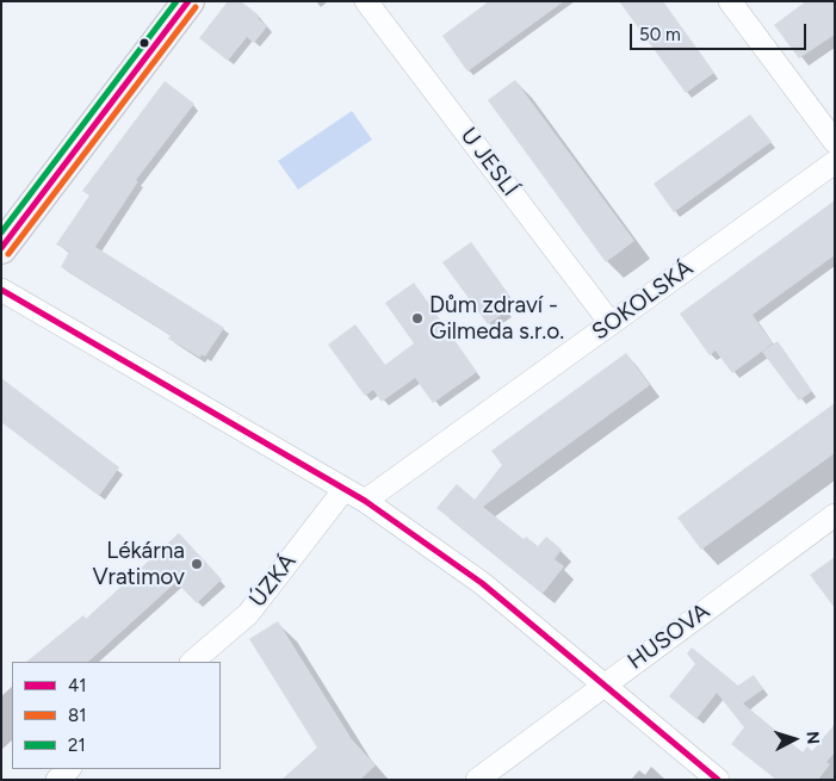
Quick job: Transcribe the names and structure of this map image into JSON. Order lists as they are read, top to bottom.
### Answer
{
  "streets": {
    "street": [
      "U JESLÍ",
      "SOKOLSKÁ",
      "ÚZKÁ",
      "HUSOVA"
    ]
  },
  "crossings": [
    ["U JESLÍ", "SOKOLSKÁ"]
  ],
  "places": ["Dům zdraví - Gilmeda s.r.o.", "Lékárna Vratimov"],
  "lines": ["transit line 41", "transit line 21", "transit line 81"],
  "legend": ["41", "81", "21"],
  "scale_bar": "50 m",
  "north": "right"
}
